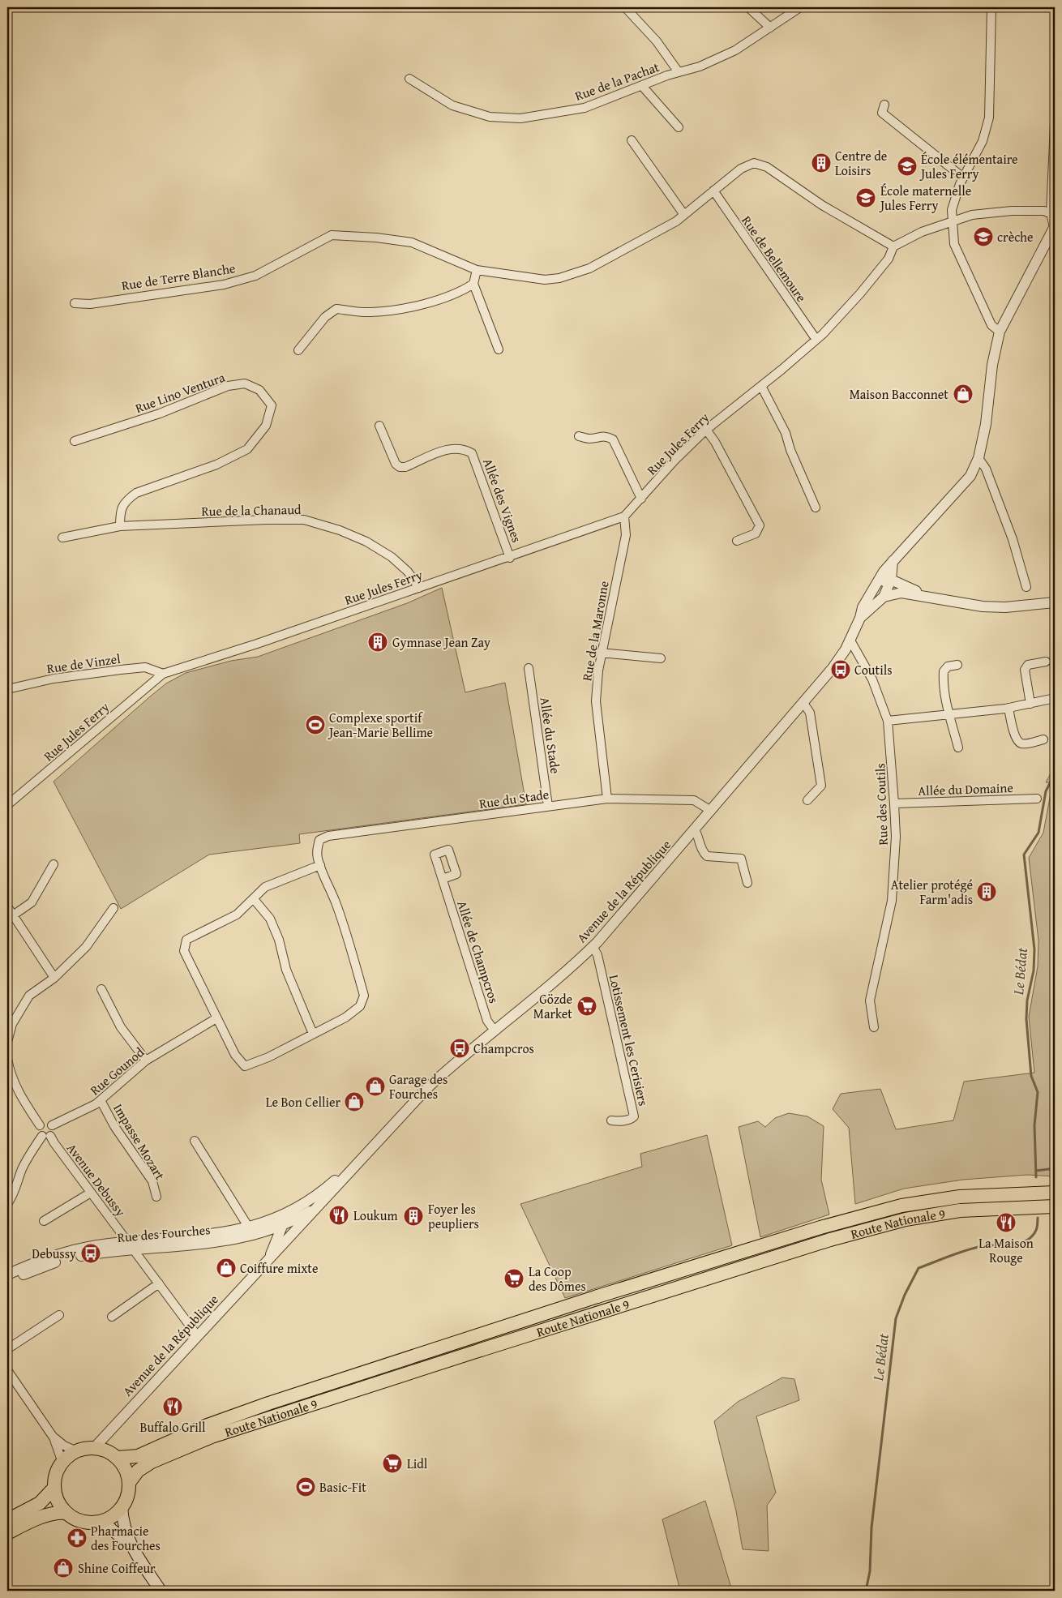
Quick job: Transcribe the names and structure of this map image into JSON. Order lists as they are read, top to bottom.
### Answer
{
  "streets": {
    "main road": ["Route Nationale 9"],
    "street": [
      "Rue de la Pachat",
      "Rue de Bellemoure",
      "Rue de Terre Blanche",
      "Rue Lino Ventura",
      "Rue Jules Ferry",
      "Allée des Vignes",
      "Rue de la Chanaud",
      "Rue de la Maronne",
      "Rue de Vinzel",
      "Allée du Stade",
      "Allée du Domaine",
      "Rue du Stade",
      "Rue des Coutils",
      "Avenue de la République",
      "Allée de Champcros",
      "Lotissement les Cerisiers",
      "Rue Gounod",
      "Impasse Mozart",
      "Avenue Debussy",
      "Rue des Fourches"
    ]
  },
  "crossings": [
    ["Rue de Bellemoure", "Rue de Terre Blanche"],
    ["Rue de Bellemoure", "Rue Jules Ferry"],
    ["Rue de Terre Blanche", "Rue Jules Ferry"],
    ["Rue Lino Ventura", "Rue de la Chanaud"],
    ["Rue Jules Ferry", "Allée des Vignes"],
    ["Rue Jules Ferry", "Rue de la Chanaud"],
    ["Rue Jules Ferry", "Rue de la Maronne"],
    ["Rue Jules Ferry", "Rue de Vinzel"],
    ["Rue de la Maronne", "Rue du Stade"],
    ["Allée du Stade", "Rue du Stade"],
    ["Allée du Domaine", "Rue des Coutils"],
    ["Rue du Stade", "Avenue de la République"],
    ["Rue des Coutils", "Avenue de la République"],
    ["Avenue de la République", "Allée de Champcros"],
    ["Avenue de la République", "Lotissement les Cerisiers"],
    ["Avenue de la République", "Avenue Debussy"],
    ["Avenue de la République", "Route Nationale 9"],
    ["Avenue de la République", "Rue des Fourches"],
    ["Rue Gounod", "Impasse Mozart"],
    ["Rue Gounod", "Avenue Debussy"],
    ["Avenue Debussy", "Rue des Fourches"]
  ],
  "water": ["Le Bédat"],
  "places": {
    "building": [
      "Centre de Loisirs",
      "Gymnase Jean Zay",
      "Atelier protégé Farm'adis",
      "Foyer les peupliers"
    ],
    "school or university": ["École élémentaire Jules Ferry", "École maternelle Jules Ferry", "crèche"],
    "shop": [
      "Maison Bacconnet",
      "Garage des Fourches",
      "Le Bon Cellier",
      "Coiffure mixte",
      "Shine Coiffeur"
    ],
    "bus stop": ["Coutils", "Champcros", "Debussy"],
    "sports": ["Complexe sportif Jean-Marie Bellime", "Basic-Fit"],
    "supermarket": ["Gözde Market", "La Coop des Dômes", "Lidl"],
    "restaurant": ["Loukum", "La Maison Rouge", "Buffalo Grill"],
    "pharmacy": ["Pharmacie des Fourches"]
  }
}
